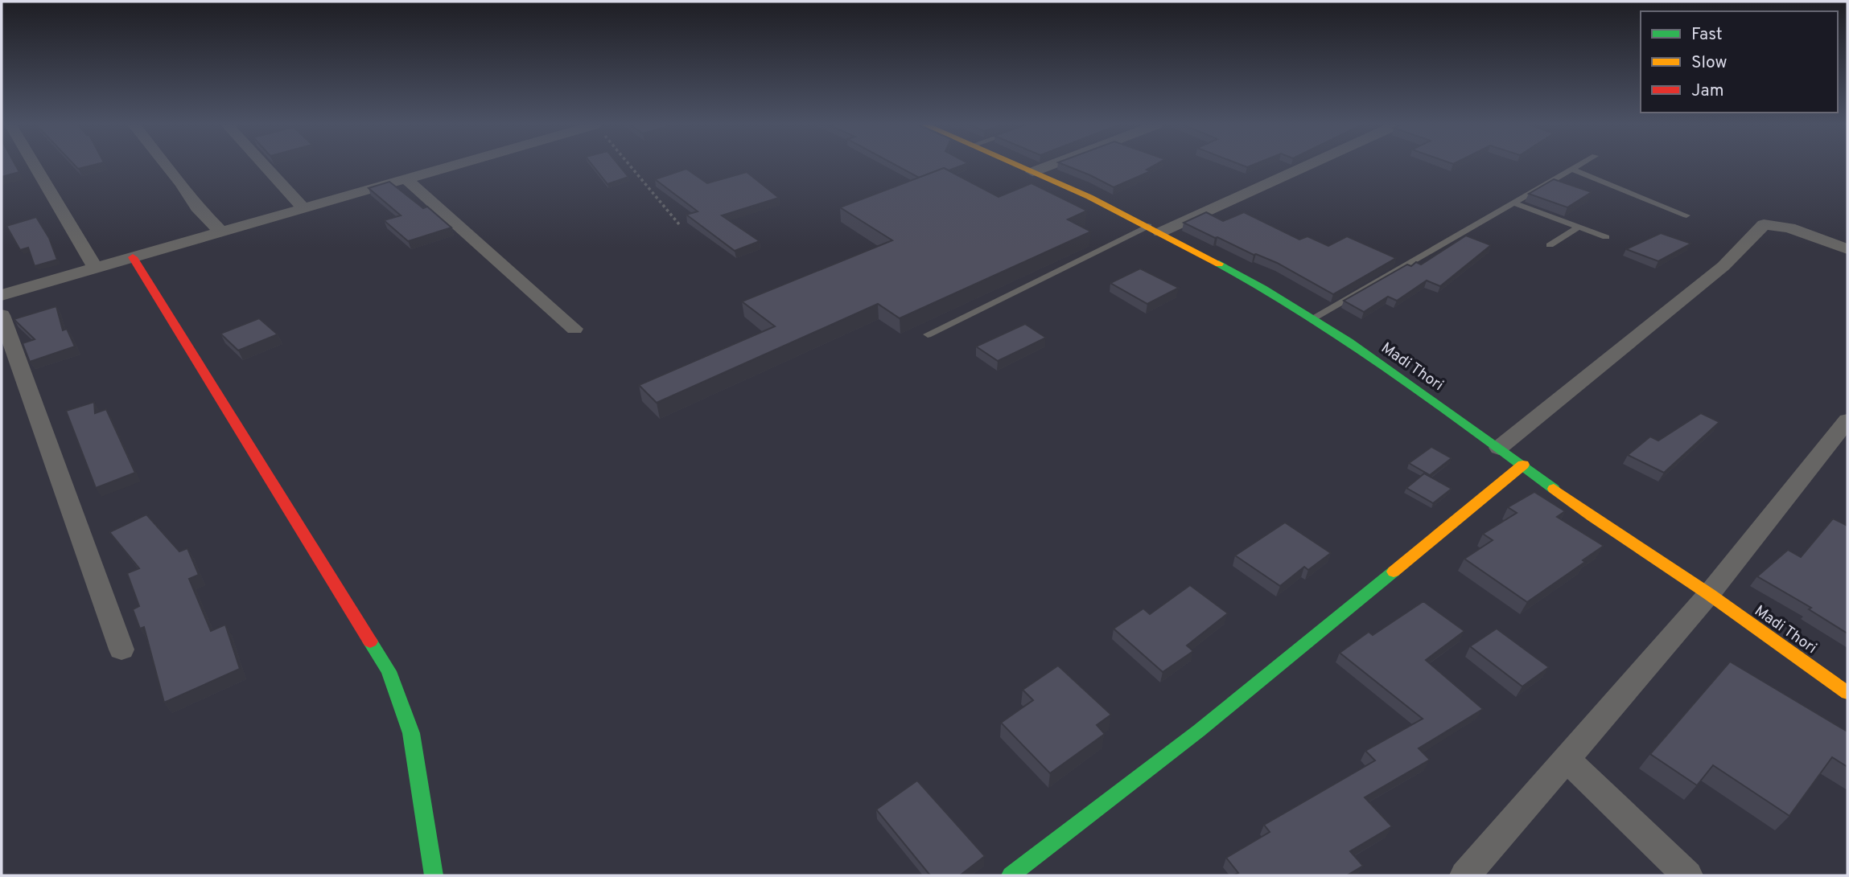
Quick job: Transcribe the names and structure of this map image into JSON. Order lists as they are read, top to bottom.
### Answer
{
  "streets": {
    "street": ["Madi Thori"]
  },
  "legend": ["Fast", "Slow", "Jam"]
}
